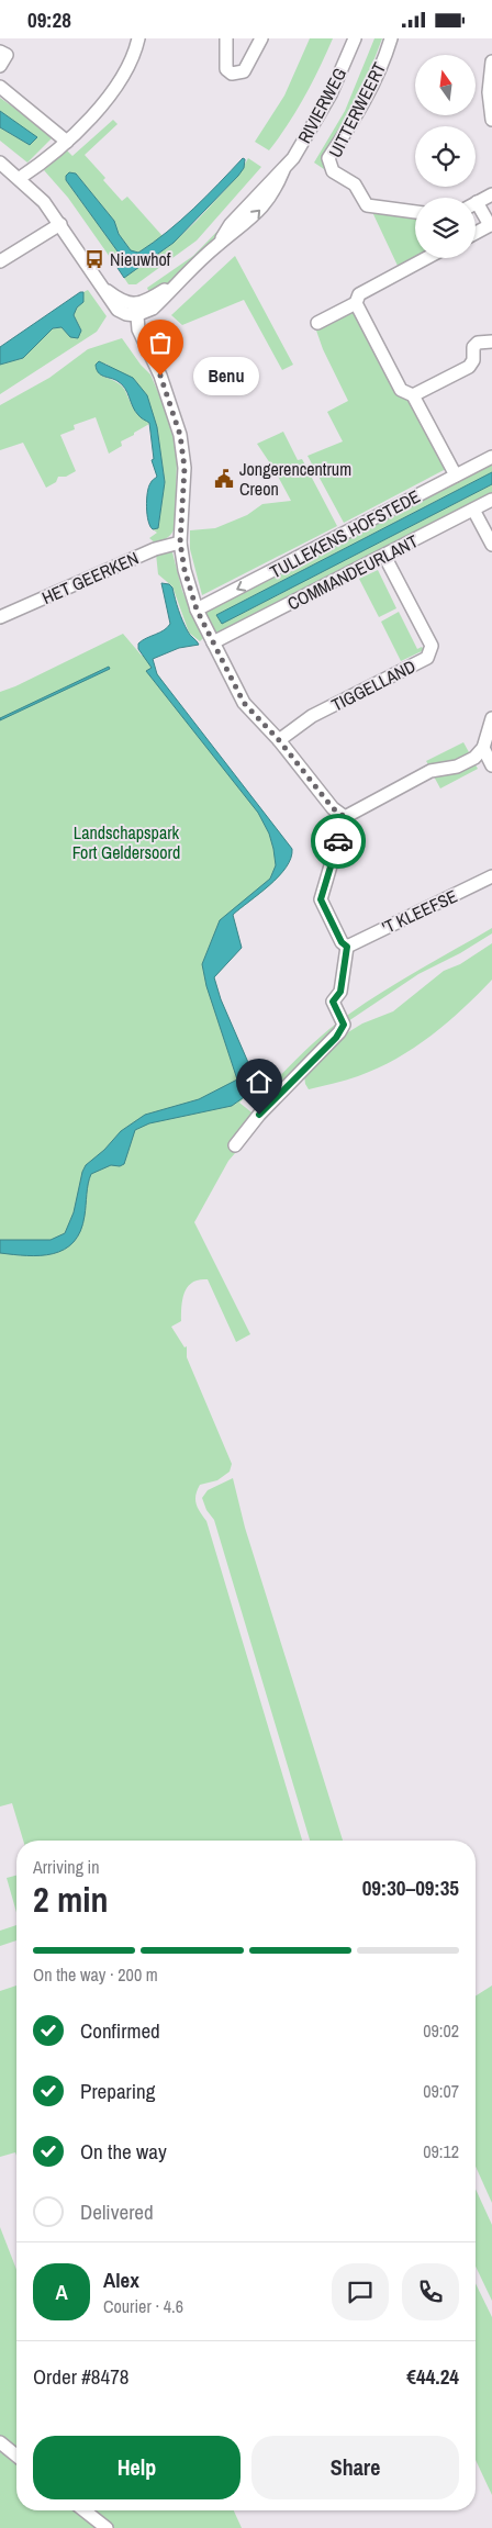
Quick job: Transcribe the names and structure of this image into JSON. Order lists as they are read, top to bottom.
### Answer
{
  "streets": {
    "street": [
      "RIVIERWEG",
      "UITTERWEERT",
      "TULLEKENS HOFSTEDE",
      "COMMANDEURLANT",
      "HET GEERKEN",
      "TIGGELLAND",
      "'T KLEEFSE"
    ]
  },
  "crossings": [
    ["COMMANDEURLANT", "TIGGELLAND"]
  ],
  "one_way": ["TULLEKENS HOFSTEDE"],
  "parks": ["Landschapspark Fort Geldersoord"],
  "places": {
    "bus stop": ["Nieuwhof"],
    "other": ["Benu"],
    "public building": ["Jongerencentrum Creon"]
  },
  "north": "top",
  "page": {
    "status": "09:28",
    "bubble": "Benu",
    "heading": ["2 min", "Arriving in", "09:30–09:35"],
    "panel": [
      "Alex",
      "Courier · 4.6",
      "Order #8478",
      "€44.24"
    ],
    "bar": "On the way · 200 m",
    "list": [
      ["Confirmed", "09:02"],
      ["Preparing", "09:07"],
      ["On the way", "09:12"],
      "Delivered"
    ],
    "round": "A",
    "buttons": ["Help", "Share"]
  }
}
